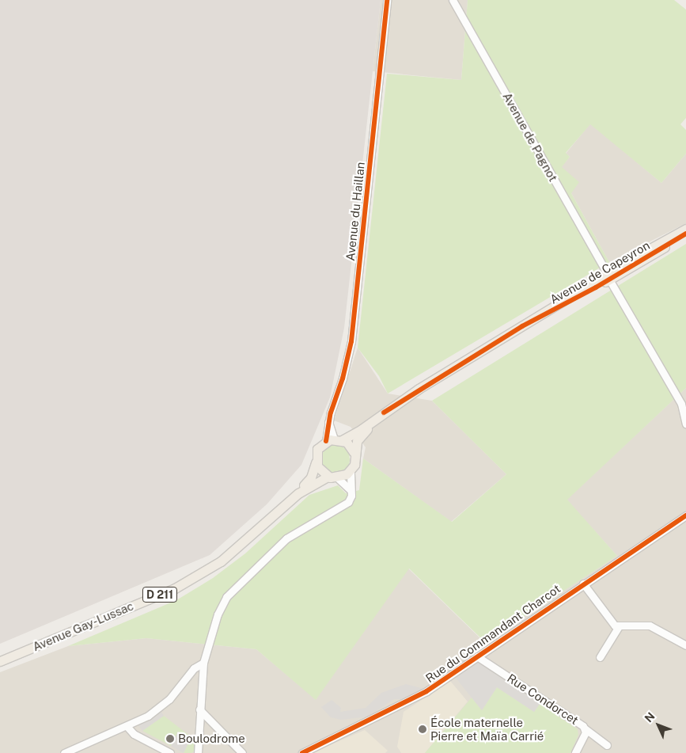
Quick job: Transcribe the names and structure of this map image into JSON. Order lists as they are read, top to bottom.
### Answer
{
  "streets": {
    "main road": ["Avenue de Capeyron", "D 211", "Avenue Gay-Lussac"],
    "street": [
      "Avenue de Pagnot",
      "Avenue du Haillan",
      "Rue du Commandant Charcot",
      "Rue Condorcet"
    ]
  },
  "crossings": [
    ["Avenue de Pagnot", "Avenue de Capeyron"],
    ["Avenue du Haillan", "Avenue de Capeyron"],
    ["Avenue du Haillan", "Avenue Gay-Lussac"],
    ["Avenue de Capeyron", "Avenue Gay-Lussac"],
    ["Rue du Commandant Charcot", "Rue Condorcet"]
  ],
  "places": ["École maternelle Pierre et Maïa Carrié", "Boulodrome"],
  "north": "top left"
}
